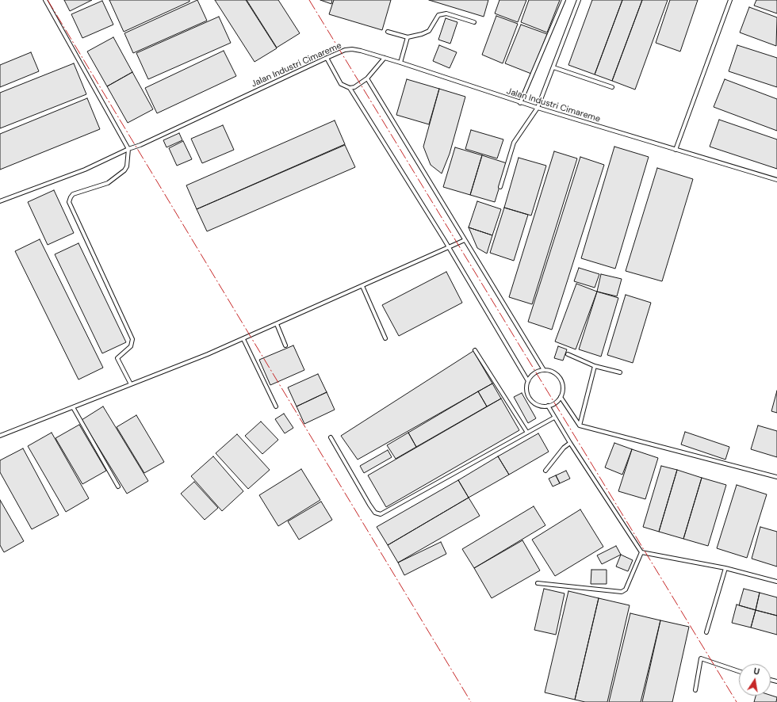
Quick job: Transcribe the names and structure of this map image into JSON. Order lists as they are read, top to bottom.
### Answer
{
  "streets": {
    "lane": ["Jalan Industri Cimareme"]
  },
  "north": "top"
}
